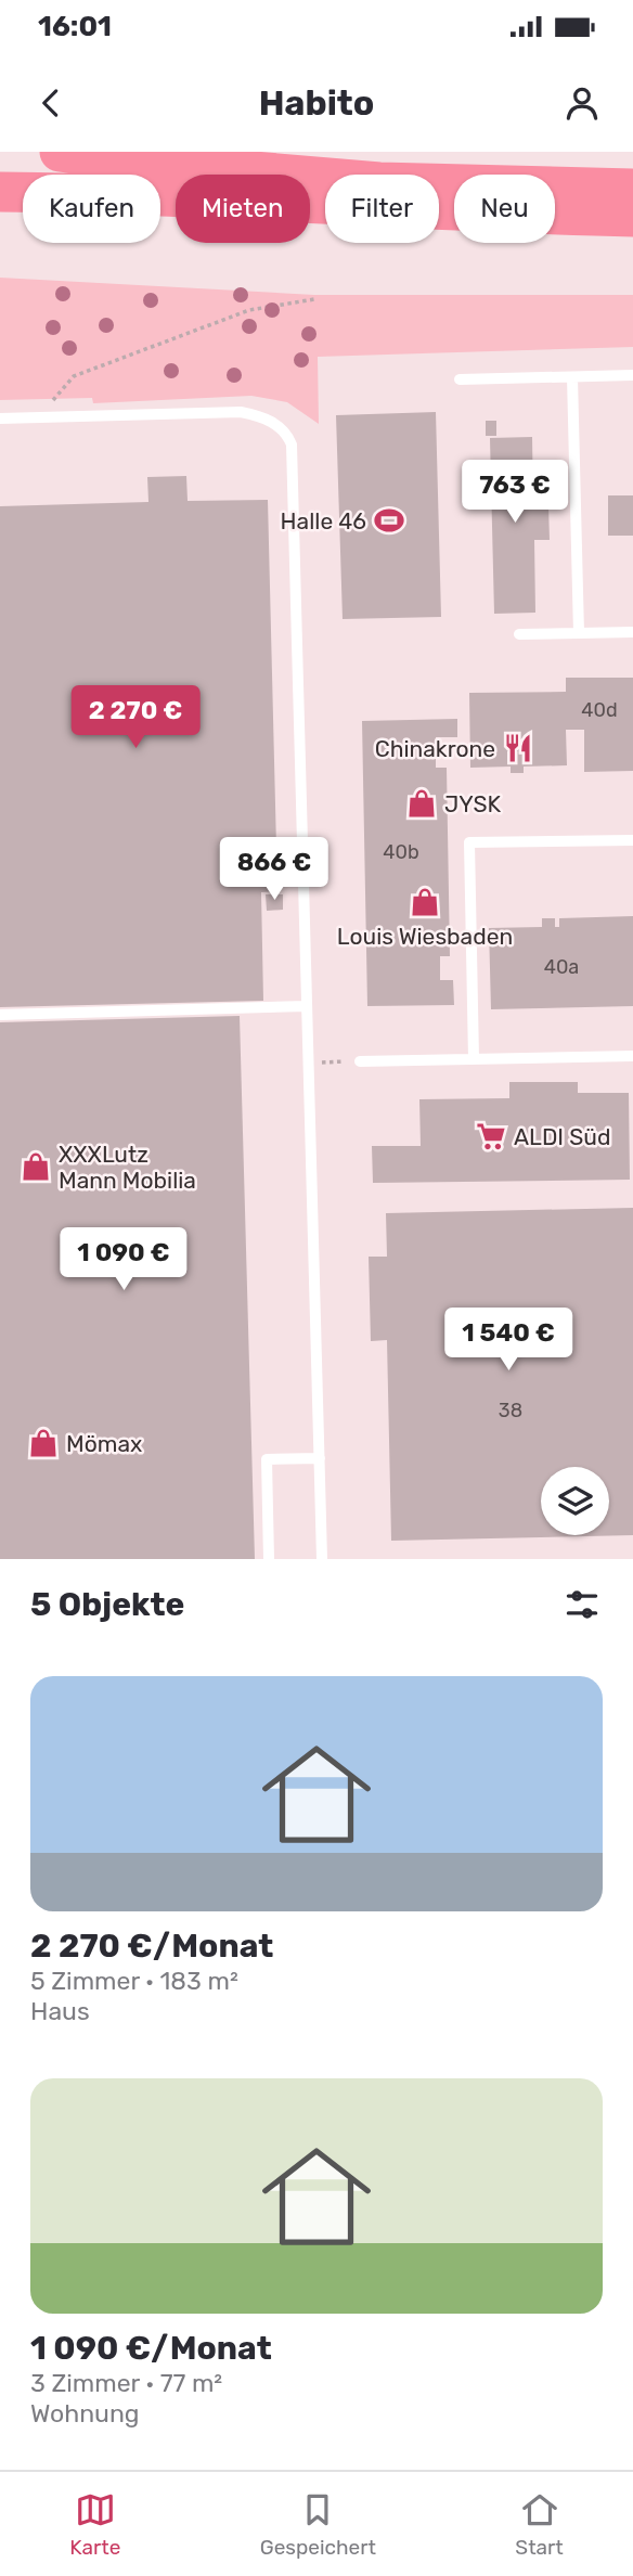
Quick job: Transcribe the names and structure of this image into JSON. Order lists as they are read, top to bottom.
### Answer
{
  "places": {
    "sports": ["Halle 46"],
    "restaurant": ["Chinakrone"],
    "shop": [
      "JYSK",
      "Louis Wiesbaden",
      "XXXLutz Mann Mobilia",
      "Mömax"
    ],
    "supermarket": ["ALDI Süd"]
  },
  "house_numbers": [
    "40d",
    "40b",
    "40a",
    "38"
  ],
  "page": {
    "status": "16:01",
    "header": "Habito",
    "chip": [
      "Kaufen",
      "Mieten",
      "Filter",
      "Neu"
    ],
    "price": [
      "763 €",
      "2 270 €",
      "866 €",
      "1 090 €",
      "1 540 €"
    ],
    "heading": "5 Objekte",
    "list": [
      {
        "name": "2 270 €/Monat",
        "note": "5 Zimmer · 183 m² · Haus"
      },
      {
        "name": "1 090 €/Monat",
        "note": "3 Zimmer · 77 m² · Wohnung"
      }
    ],
    "tabs": ["Karte", "Gespeichert", "Start"]
  }
}
